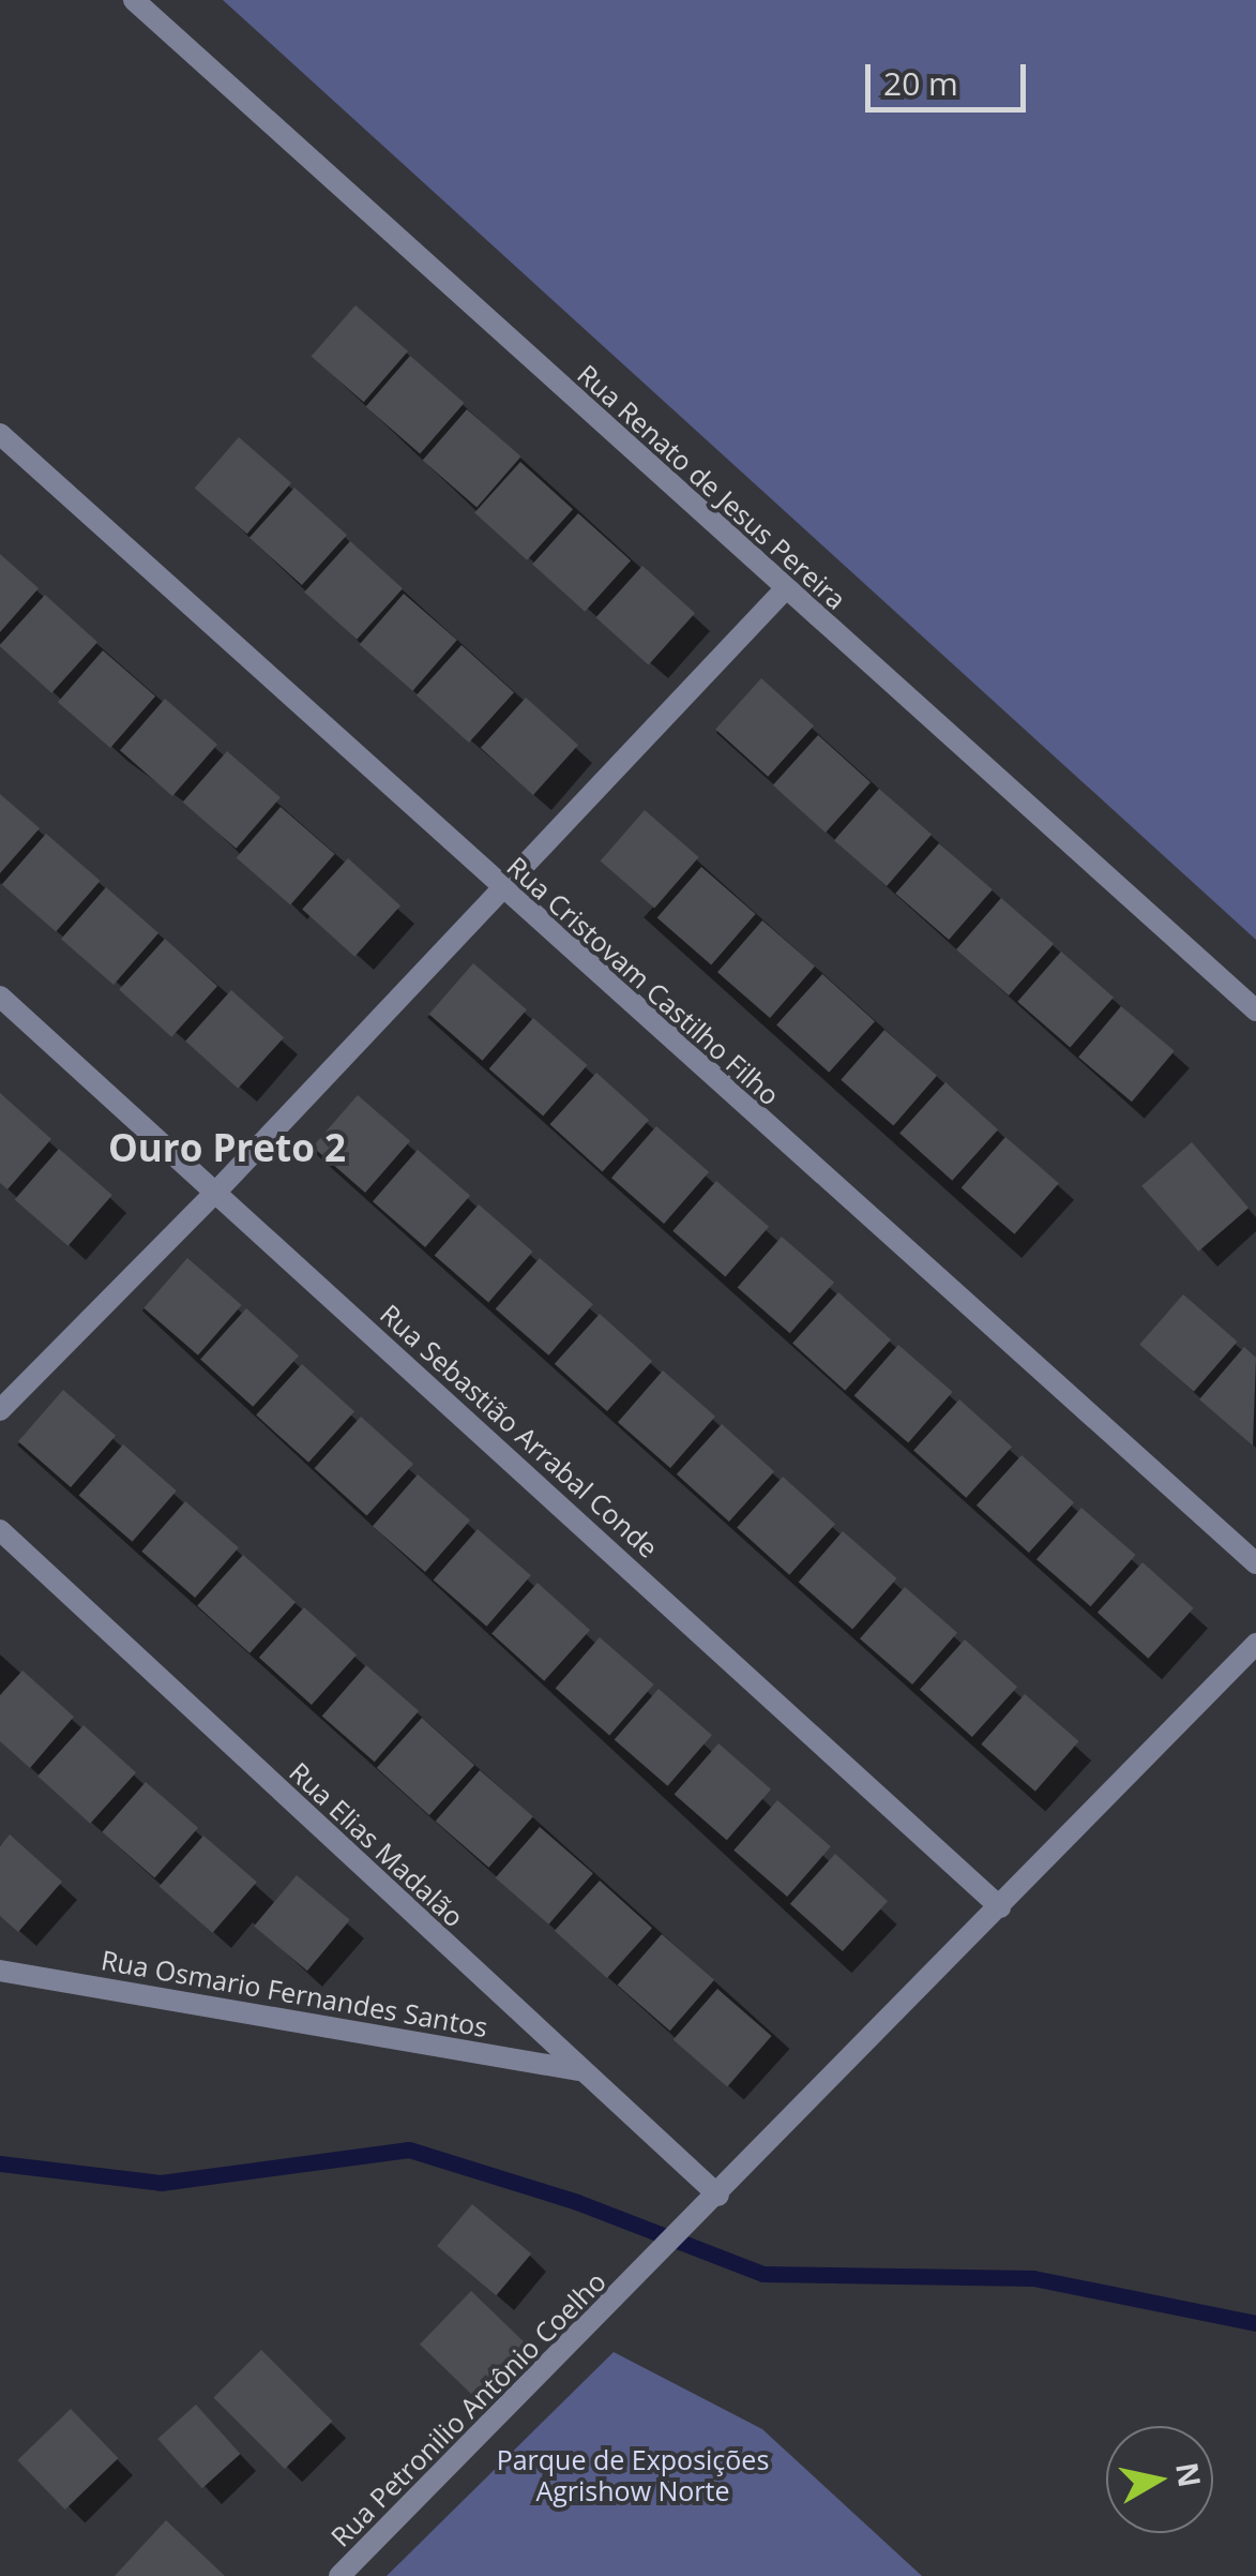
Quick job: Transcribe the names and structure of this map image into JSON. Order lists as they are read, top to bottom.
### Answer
{
  "streets": {
    "street": [
      "Rua Renato de Jesus Pereira",
      "Rua Cristovam Castilho Filho",
      "Rua Sebastião Arrabal Conde",
      "Rua Elias Madalão",
      "Rua Osmario Fernandes Santos",
      "Rua Petronilio Antônio Coelho"
    ]
  },
  "crossings": [
    ["Rua Sebastião Arrabal Conde", "Rua Petronilio Antônio Coelho"],
    ["Rua Elias Madalão", "Rua Osmario Fernandes Santos"],
    ["Rua Elias Madalão", "Rua Petronilio Antônio Coelho"]
  ],
  "districts": ["Ouro Preto 2"],
  "parks": ["Parque de Exposições Agrishow Norte"],
  "scale_bar": "20 m",
  "north": "right"
}
